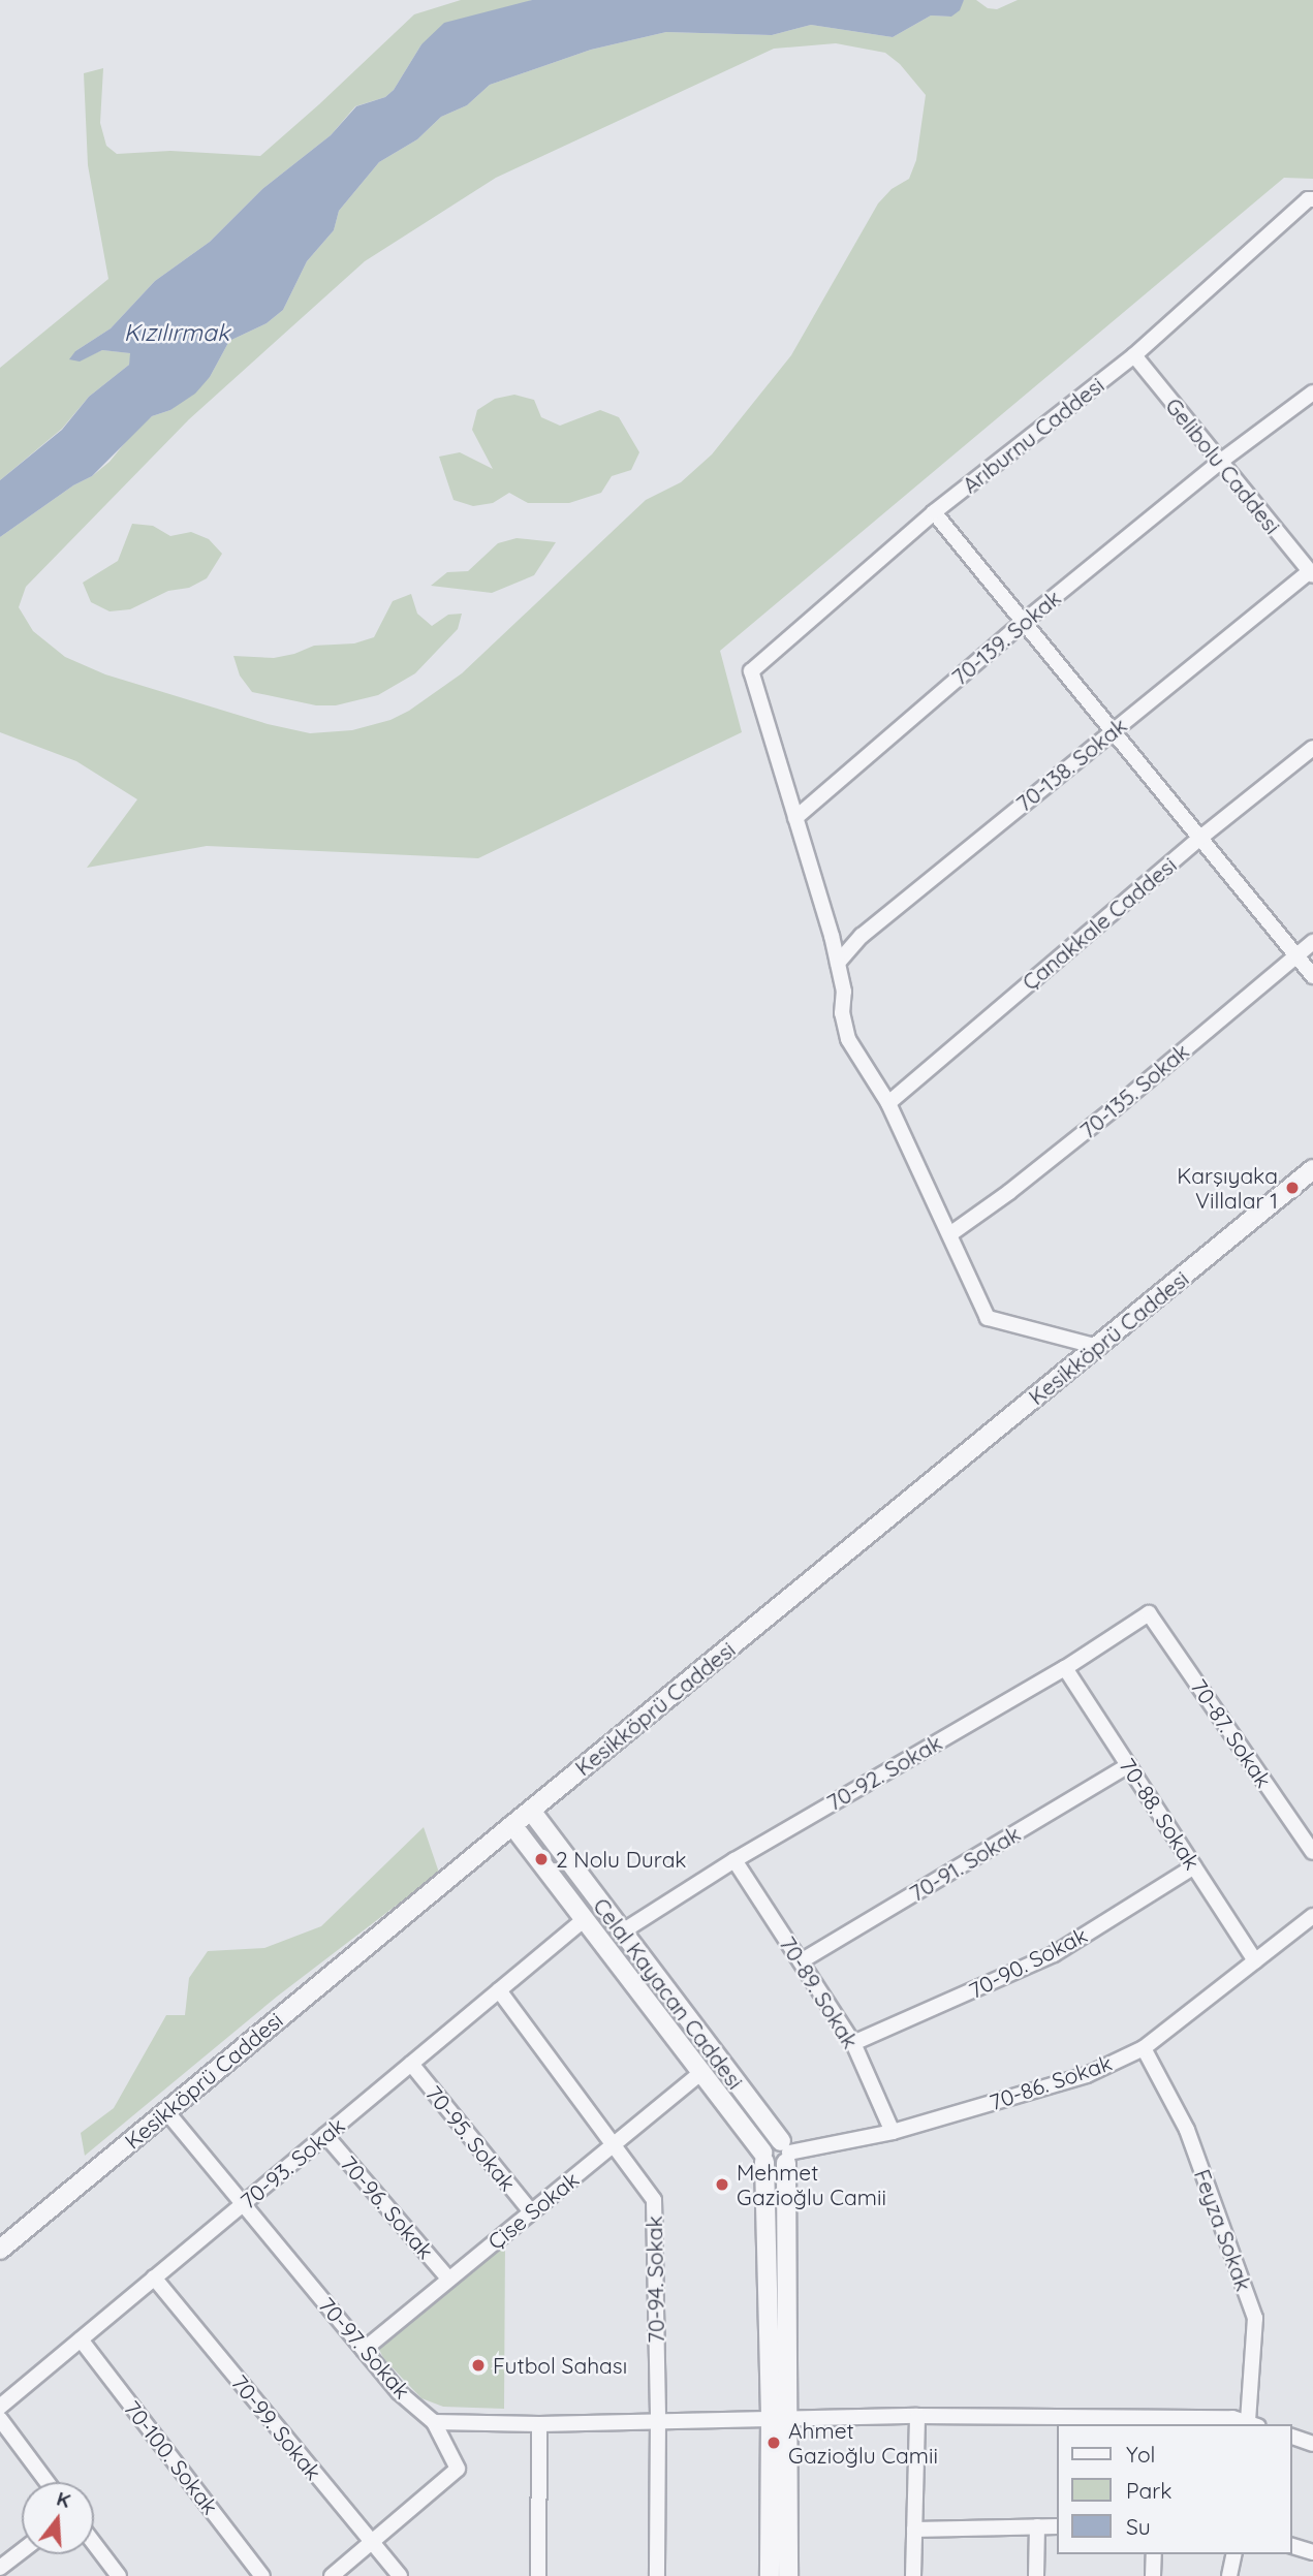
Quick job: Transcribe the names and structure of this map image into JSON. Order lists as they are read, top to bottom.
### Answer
{
  "streets": {
    "street": [
      "Arıburnu Caddesi",
      "Gelibolu Caddesi",
      "70-139. Sokak",
      "70-138. Sokak",
      "Çanakkale Caddesi",
      "70-135. Sokak",
      "Kesikköprü Caddesi",
      "70-87. Sokak",
      "70-92. Sokak",
      "70-88. Sokak",
      "70-91. Sokak",
      "70-90. Sokak",
      "70-89. Sokak",
      "Celal Kayacan Caddesi",
      "70-86. Sokak",
      "70-95. Sokak",
      "70-93. Sokak",
      "70-96. Sokak",
      "Çise Sokak",
      "Feyza Sokak",
      "70-94. Sokak",
      "70-97. Sokak",
      "70-99. Sokak",
      "70-100. Sokak"
    ]
  },
  "crossings": [
    ["Arıburnu Caddesi", "Gelibolu Caddesi"],
    ["Arıburnu Caddesi", "70-139. Sokak"],
    ["Gelibolu Caddesi", "70-139. Sokak"],
    ["Gelibolu Caddesi", "70-138. Sokak"],
    ["Kesikköprü Caddesi", "Celal Kayacan Caddesi"],
    ["Kesikköprü Caddesi", "70-97. Sokak"],
    ["70-87. Sokak", "70-92. Sokak"],
    ["70-92. Sokak", "70-88. Sokak"],
    ["70-92. Sokak", "70-89. Sokak"],
    ["70-92. Sokak", "Celal Kayacan Caddesi"],
    ["70-88. Sokak", "70-91. Sokak"],
    ["70-88. Sokak", "70-90. Sokak"],
    ["70-88. Sokak", "70-86. Sokak"],
    ["70-91. Sokak", "70-89. Sokak"],
    ["70-90. Sokak", "70-89. Sokak"],
    ["70-89. Sokak", "70-86. Sokak"],
    ["Celal Kayacan Caddesi", "70-86. Sokak"],
    ["Celal Kayacan Caddesi", "70-93. Sokak"],
    ["Celal Kayacan Caddesi", "Çise Sokak"],
    ["70-86. Sokak", "Feyza Sokak"],
    ["70-95. Sokak", "70-93. Sokak"],
    ["70-95. Sokak", "Çise Sokak"],
    ["70-93. Sokak", "70-96. Sokak"],
    ["70-93. Sokak", "70-94. Sokak"],
    ["70-93. Sokak", "70-97. Sokak"],
    ["70-93. Sokak", "70-99. Sokak"],
    ["70-93. Sokak", "70-100. Sokak"],
    ["70-96. Sokak", "Çise Sokak"],
    ["Çise Sokak", "70-94. Sokak"],
    ["Çise Sokak", "70-97. Sokak"]
  ],
  "water": ["Kızılırmak"],
  "places": [
    "Karşıyaka Villalar 1",
    "2 Nolu Durak",
    "Mehmet Gazioğlu Camii",
    "Futbol Sahası",
    "Ahmet Gazioğlu Camii"
  ],
  "legend": ["Yol", "Park", "Su"],
  "north": "top"
}
